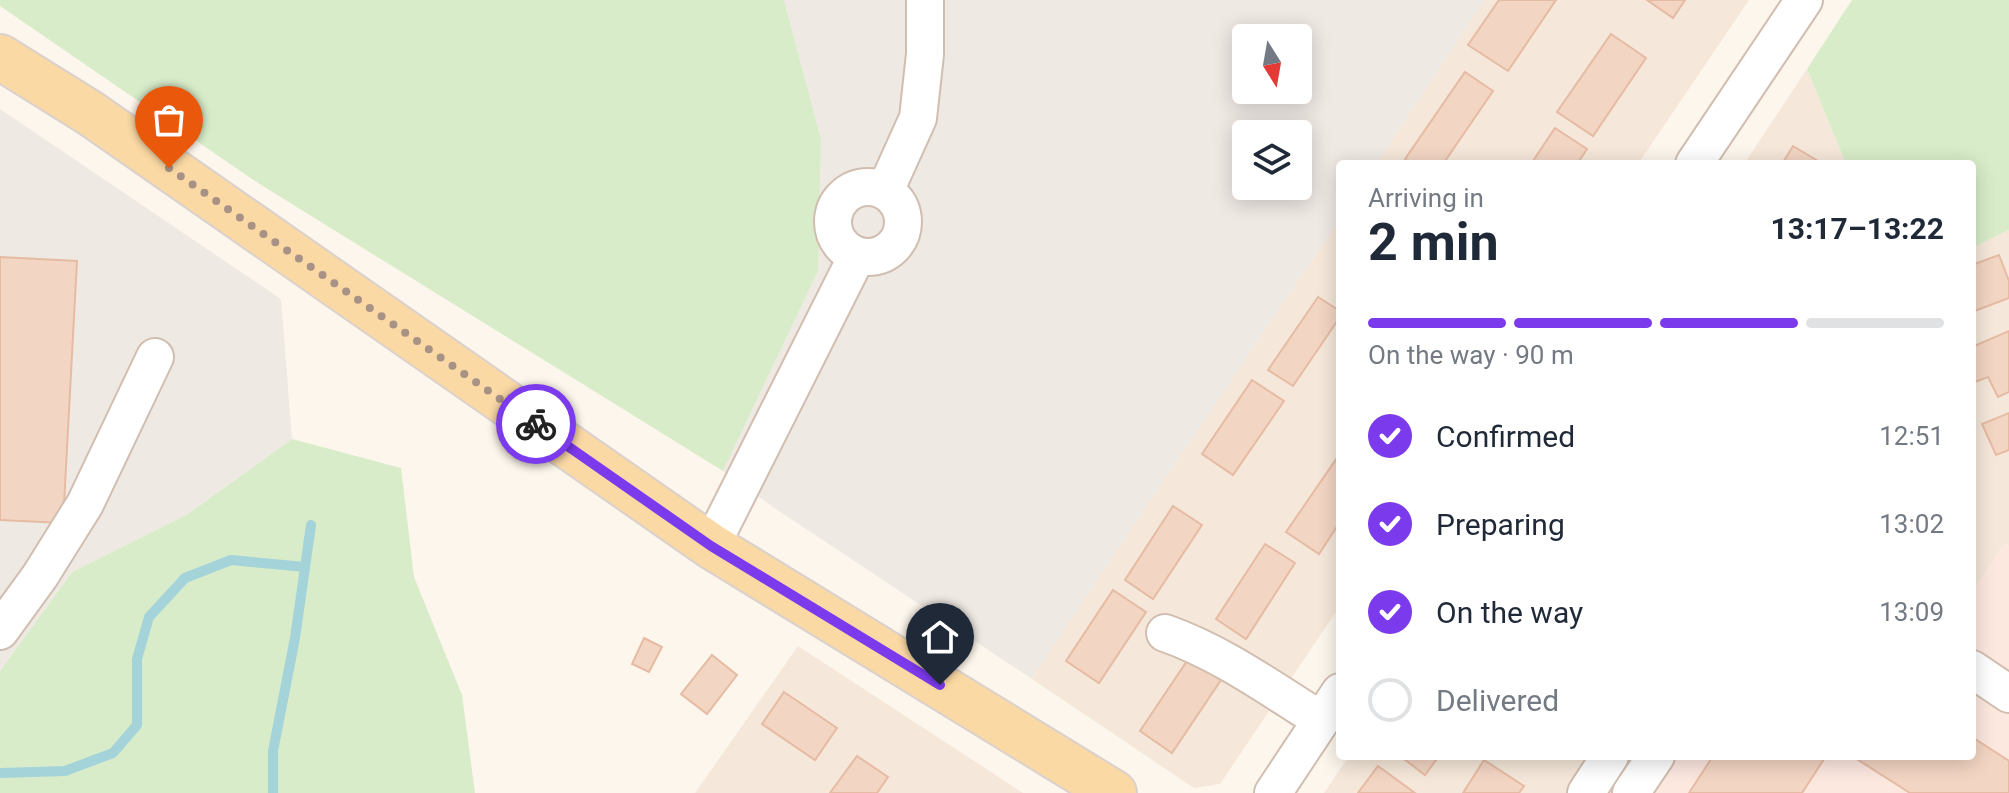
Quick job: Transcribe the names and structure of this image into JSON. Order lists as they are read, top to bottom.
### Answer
{
  "north": "bottom",
  "page": {
    "heading": ["2 min", "Arriving in", "13:17–13:22"],
    "bar": "On the way · 90 m",
    "list": [
      ["Confirmed", "12:51"],
      ["Preparing", "13:02"],
      ["On the way", "13:09"],
      "Delivered"
    ]
  }
}
